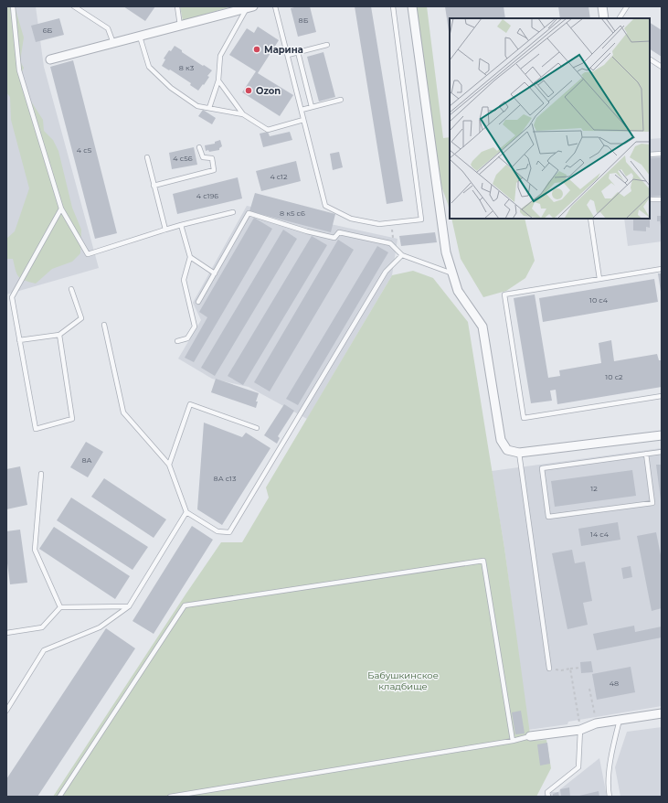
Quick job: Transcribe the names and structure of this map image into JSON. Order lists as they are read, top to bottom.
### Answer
{
  "parks": ["Бабушкинское кладбище"],
  "places": ["Марина", "Ozon"],
  "house_numbers": [
    "8Б",
    "6Б",
    "8 к3",
    "4 с5",
    "4 с56",
    "4 с12",
    "4 с196",
    "8 к5 с6",
    "10 с4",
    "10 с2",
    "8А",
    "8А с13",
    "12",
    "14 с4",
    "48"
  ]
}
